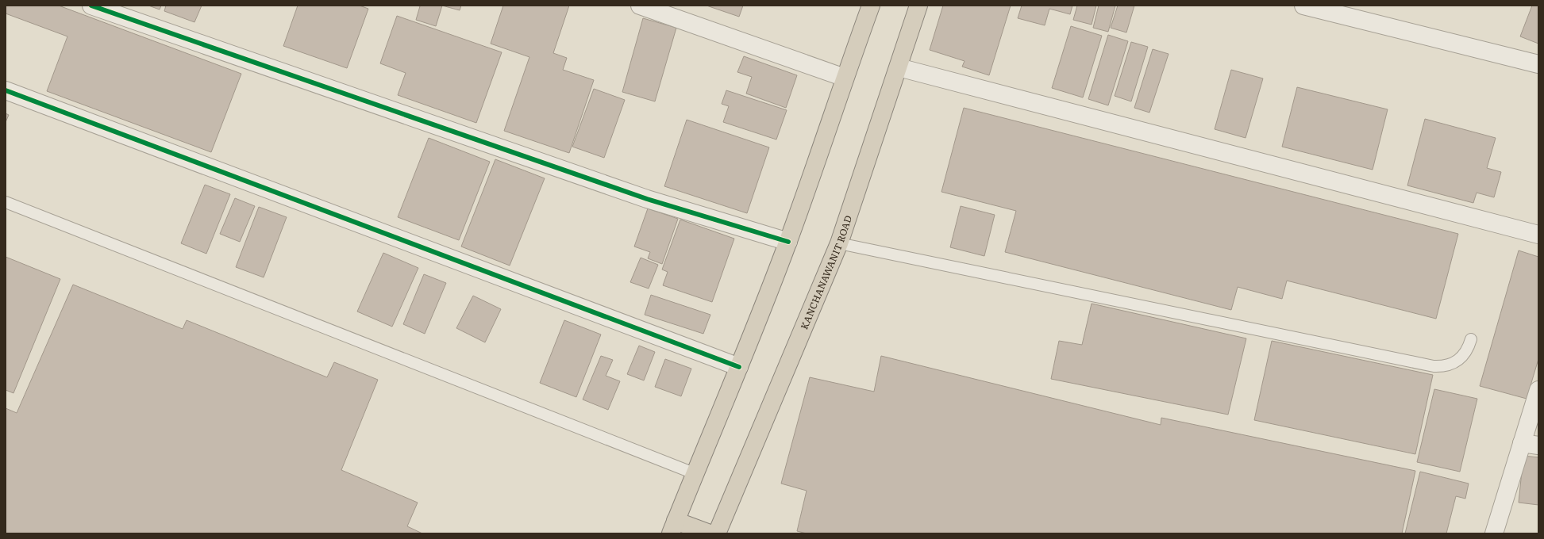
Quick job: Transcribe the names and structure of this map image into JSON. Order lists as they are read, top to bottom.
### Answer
{
  "streets": {
    "highway": ["KANCHANAWANIT ROAD"]
  }
}
